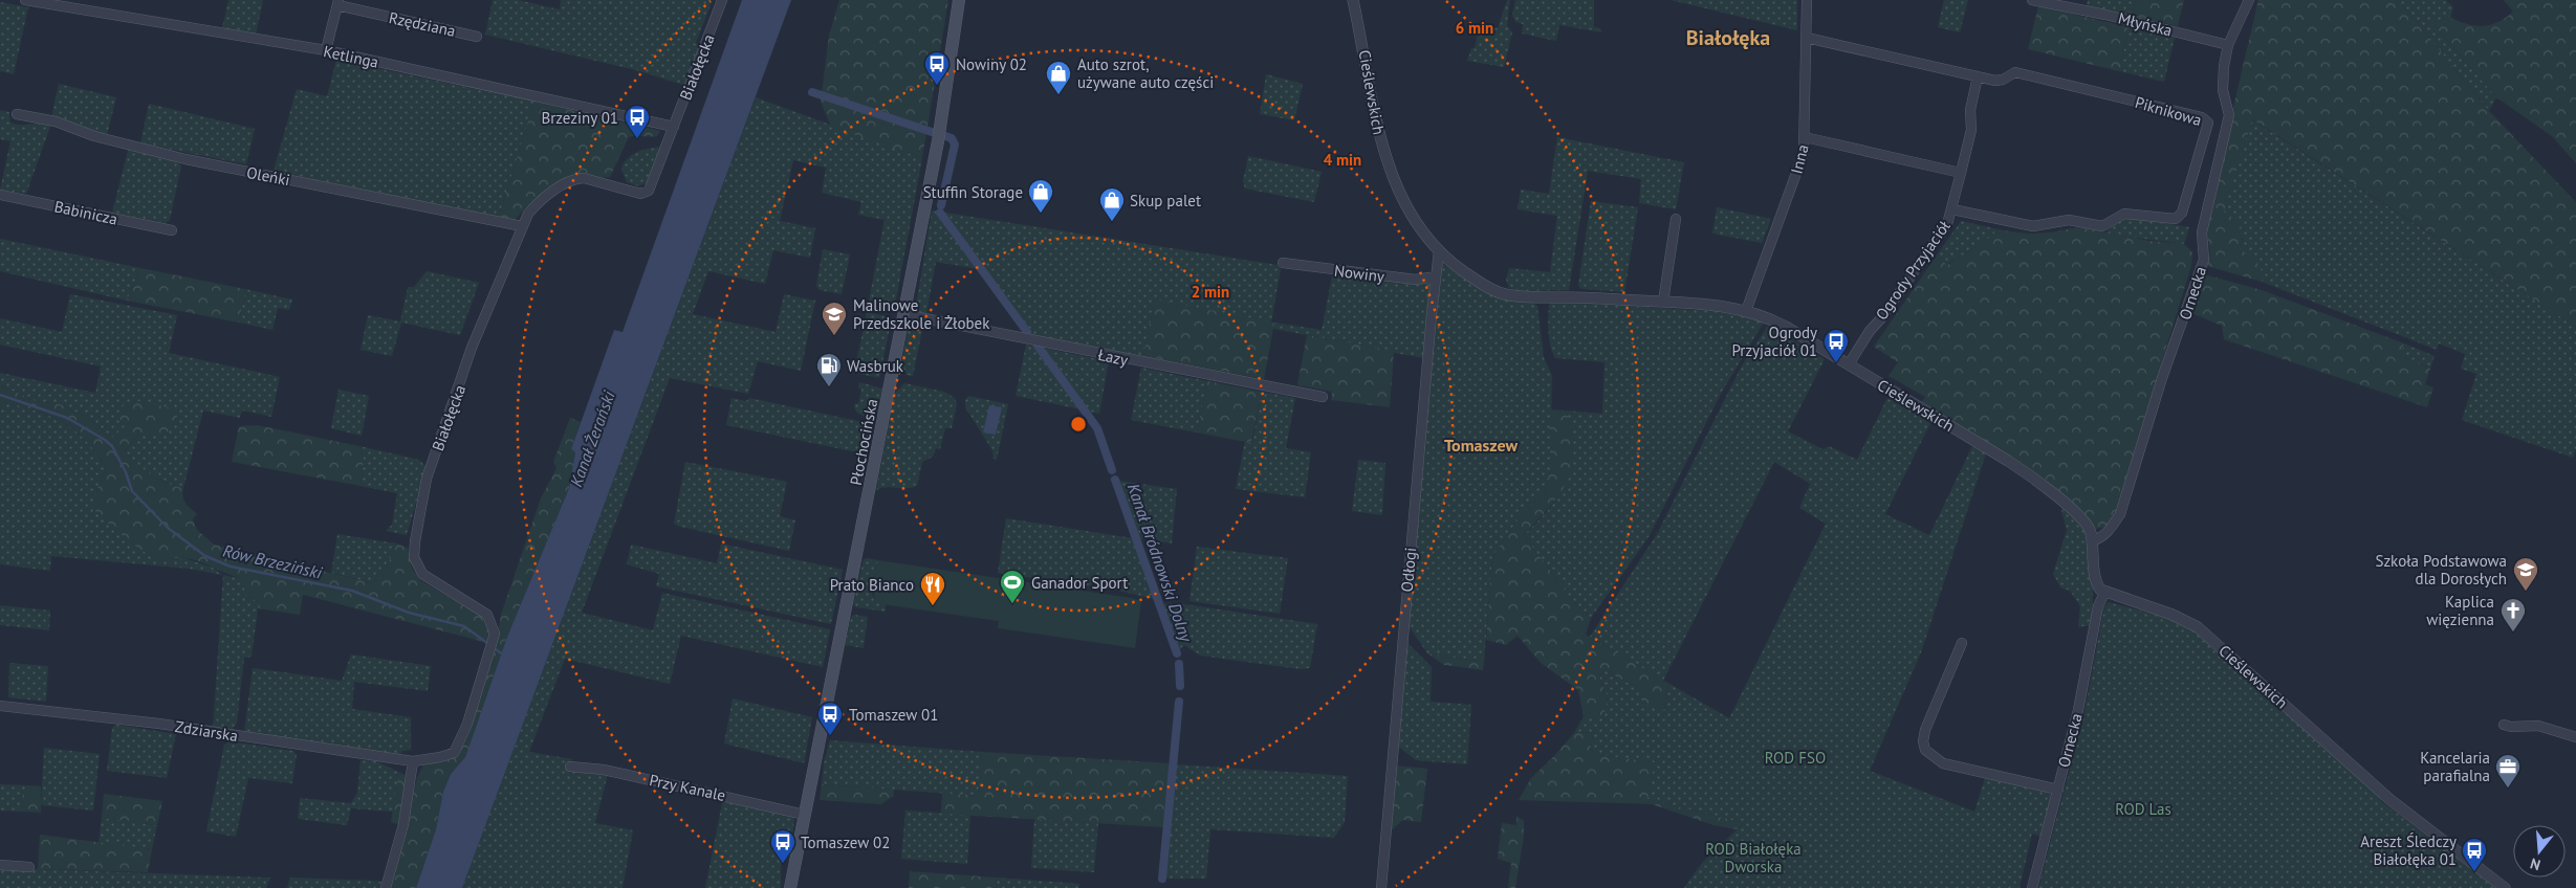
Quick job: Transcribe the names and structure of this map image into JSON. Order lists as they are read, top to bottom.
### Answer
{
  "streets": {
    "main road": ["Płochocińska"],
    "street": [
      "Rzędziana",
      "Młyńska",
      "Ketlinga",
      "Białołęcka",
      "Cieślewskich",
      "Piknikowa",
      "Inna",
      "Oleńki",
      "Babinicza",
      "Ogrody Przyjaciół",
      "Nowiny",
      "Ornecka",
      "Łazy",
      "Odłogi",
      "Zdziarska",
      "Przy Kanale"
    ]
  },
  "crossings": [
    ["Młyńska", "Ornecka"],
    ["Ketlinga", "Białołęcka"],
    ["Białołęcka", "Oleńki"],
    ["Białołęcka", "Zdziarska"],
    ["Cieślewskich", "Inna"],
    ["Cieślewskich", "Ogrody Przyjaciół"],
    ["Cieślewskich", "Ornecka"],
    ["Cieślewskich", "Odłogi"],
    ["Piknikowa", "Inna"],
    ["Piknikowa", "Ogrody Przyjaciół"],
    ["Nowiny", "Odłogi"],
    ["Łazy", "Płochocińska"],
    ["Płochocińska", "Przy Kanale"]
  ],
  "districts": ["Białołęka", "Tomaszew"],
  "water": ["Kanał Żerański", "Rów Brzeziński", "Kanał Bródnowski Dolny"],
  "parks": ["ROD FSO", "ROD Las", "ROD Białołęka Dworska"],
  "places": {
    "bus stop": [
      "Nowiny 02",
      "Brzeziny 01",
      "Ogrody Przyjaciół 01",
      "Tomaszew 01",
      "Tomaszew 02",
      "Areszt Śledczy Białołęka 01"
    ],
    "shop": ["Auto szrot, używane auto części", "Stuffin Storage", "Skup palet"],
    "school or university": ["Malinowe Przedszkole i Żłobek", "Szkoła Podstawowa dla Dorosłych"],
    "fuel station": ["Wasbruk"],
    "sports": ["Ganador Sport"],
    "restaurant": ["Prato Bianco"],
    "church": ["Kaplica więzienna"],
    "office": ["Kancelaria parafialna"]
  },
  "north": "bottom",
  "rings": ["6 min", "4 min", "2 min"]
}
